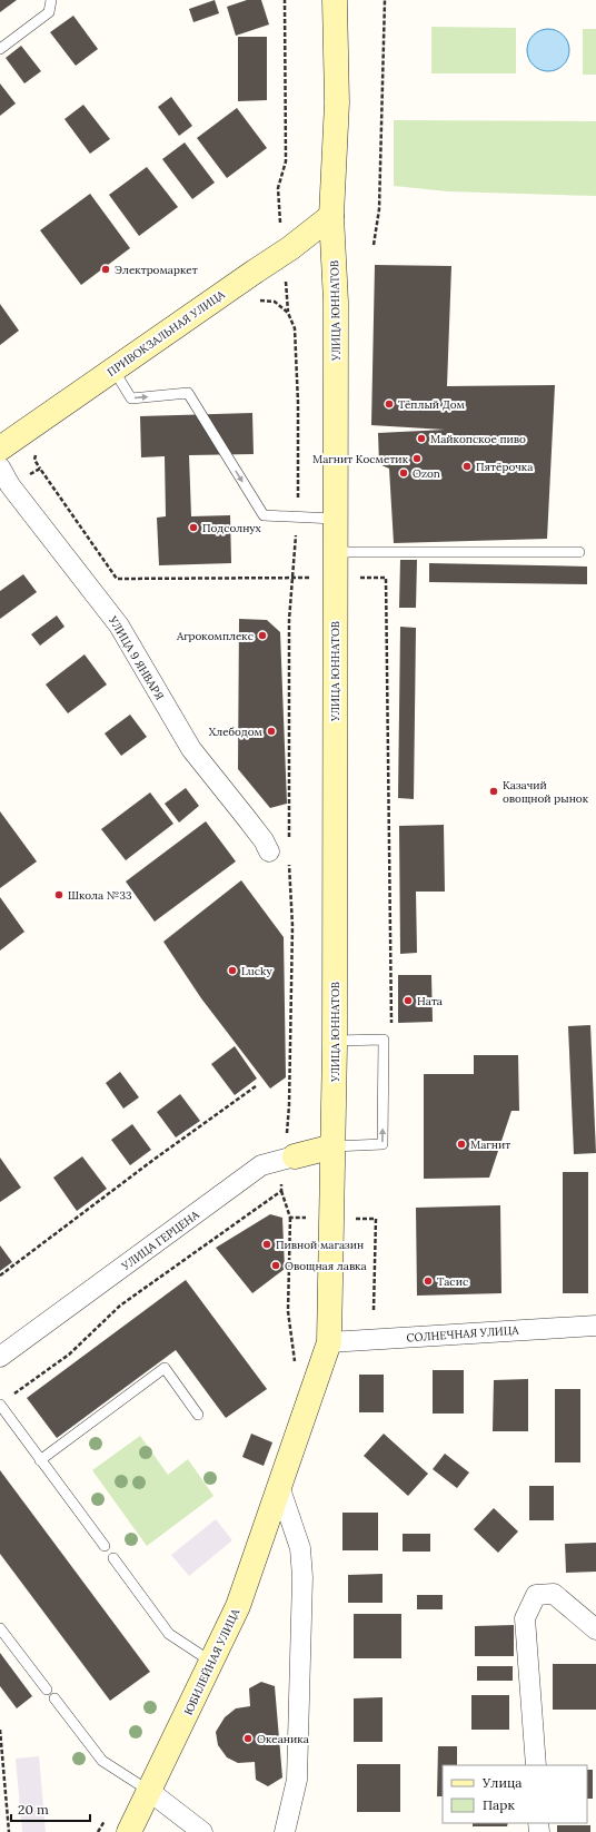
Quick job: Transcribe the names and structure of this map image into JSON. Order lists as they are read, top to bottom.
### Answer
{
  "streets": {
    "street": [
      "УЛИЦА ЮННАТОВ",
      "ПРИВОКЗАЛЬНАЯ УЛИЦА",
      "УЛИЦА 9 ЯНВАРЯ",
      "УЛИЦА ГЕРЦЕНА",
      "СОЛНЕЧНАЯ УЛИЦА",
      "ЮБИЛЕЙНАЯ УЛИЦА"
    ]
  },
  "crossings": [
    ["УЛИЦА ЮННАТОВ", "ПРИВОКЗАЛЬНАЯ УЛИЦА"],
    ["УЛИЦА ЮННАТОВ", "УЛИЦА ГЕРЦЕНА"],
    ["УЛИЦА ЮННАТОВ", "СОЛНЕЧНАЯ УЛИЦА"],
    ["УЛИЦА ЮННАТОВ", "ЮБИЛЕЙНАЯ УЛИЦА"],
    ["СОЛНЕЧНАЯ УЛИЦА", "ЮБИЛЕЙНАЯ УЛИЦА"]
  ],
  "places": [
    "Электромаркет",
    "Тёплый Дом",
    "Майкопское пиво",
    "Магнит Косметик",
    "Пятёрочка",
    "Ozon",
    "Подсолнух",
    "Агрокомплекс",
    "Хлебодом",
    "Казачий овощной рынок",
    "Школа №33",
    "Lucky",
    "Ната",
    "Магнит",
    "Пивной магазин",
    "Овощная лавка",
    "Тасис",
    "Океаника"
  ],
  "legend": ["Улица", "Парк"],
  "scale_bar": "20 m"
}
